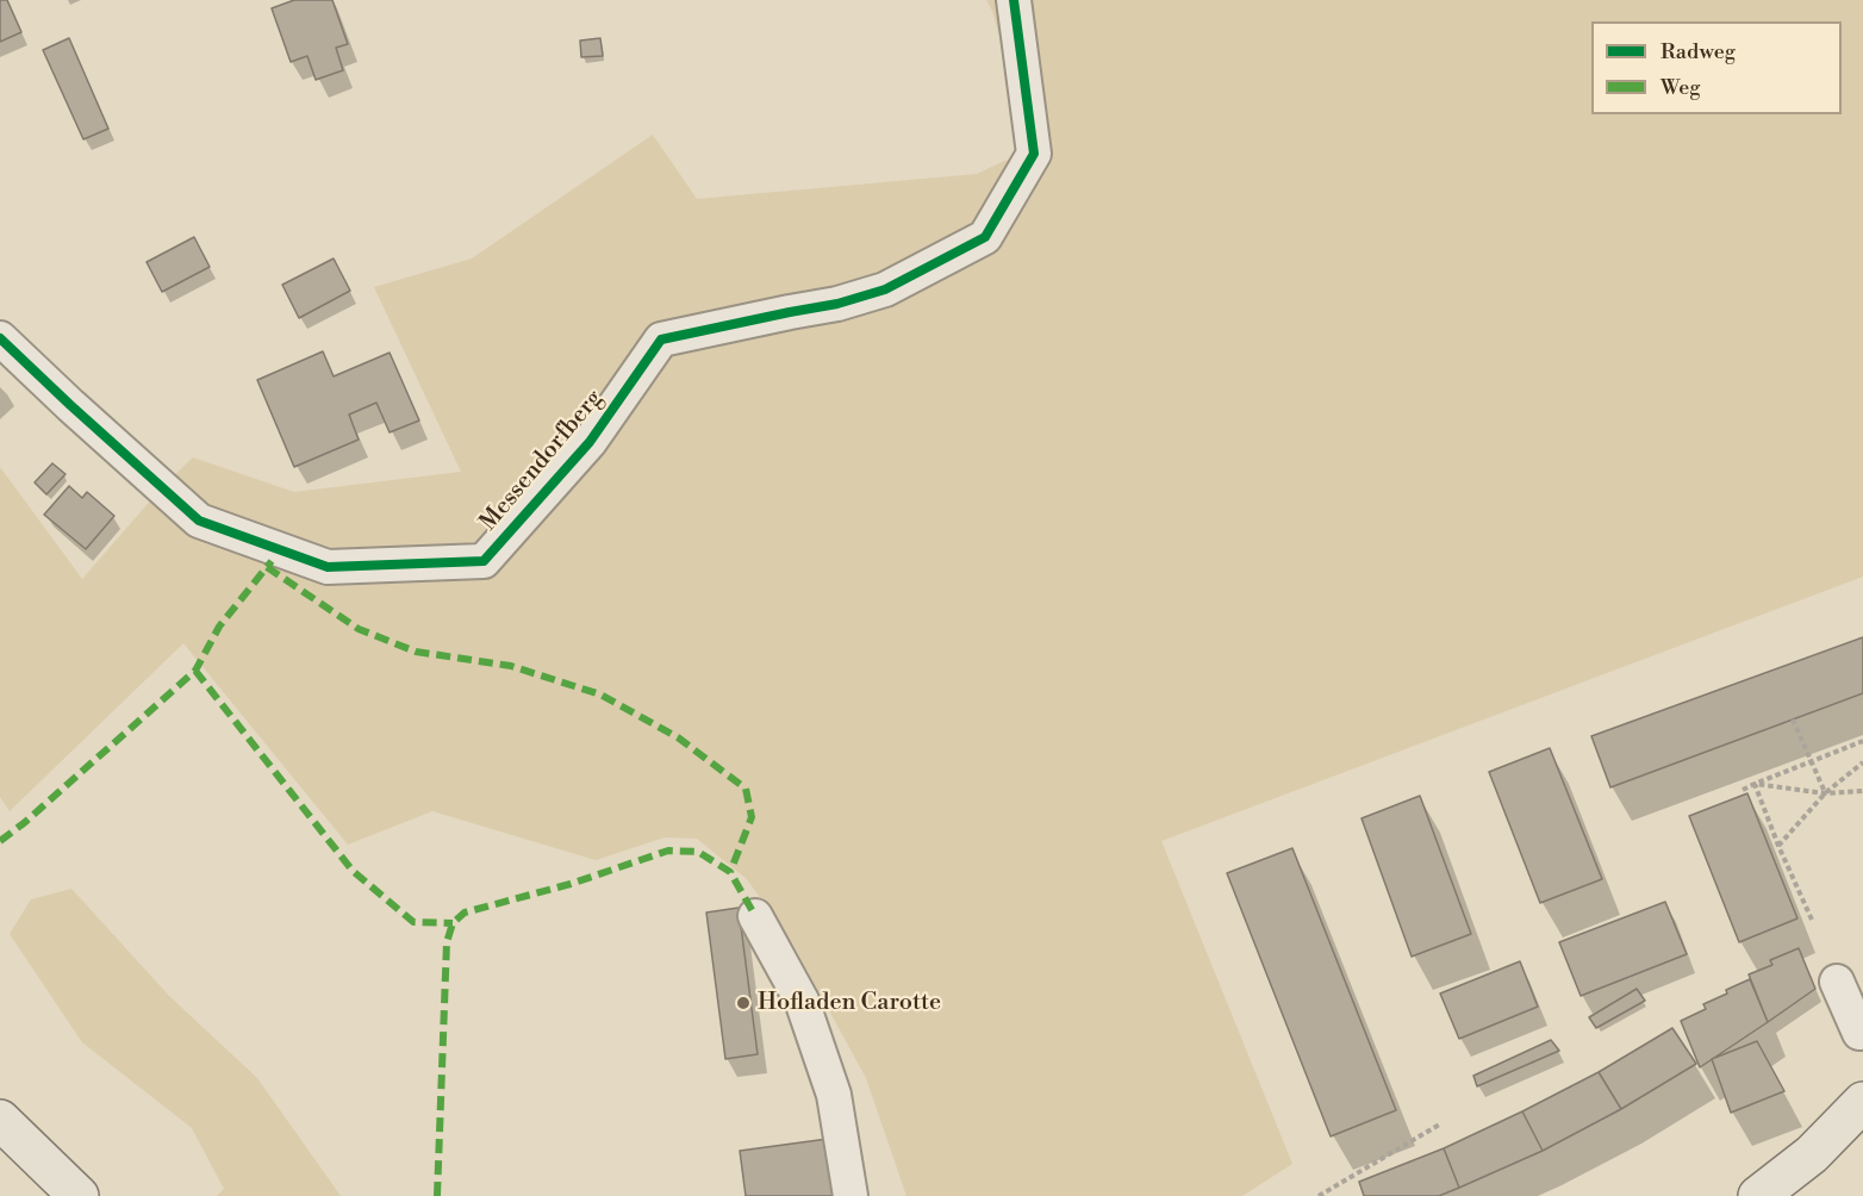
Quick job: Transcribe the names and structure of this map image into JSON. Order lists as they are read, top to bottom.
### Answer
{
  "streets": {
    "street": ["Messendorfberg"]
  },
  "places": ["Hofladen Carotte"],
  "legend": ["Radweg", "Weg"]
}
